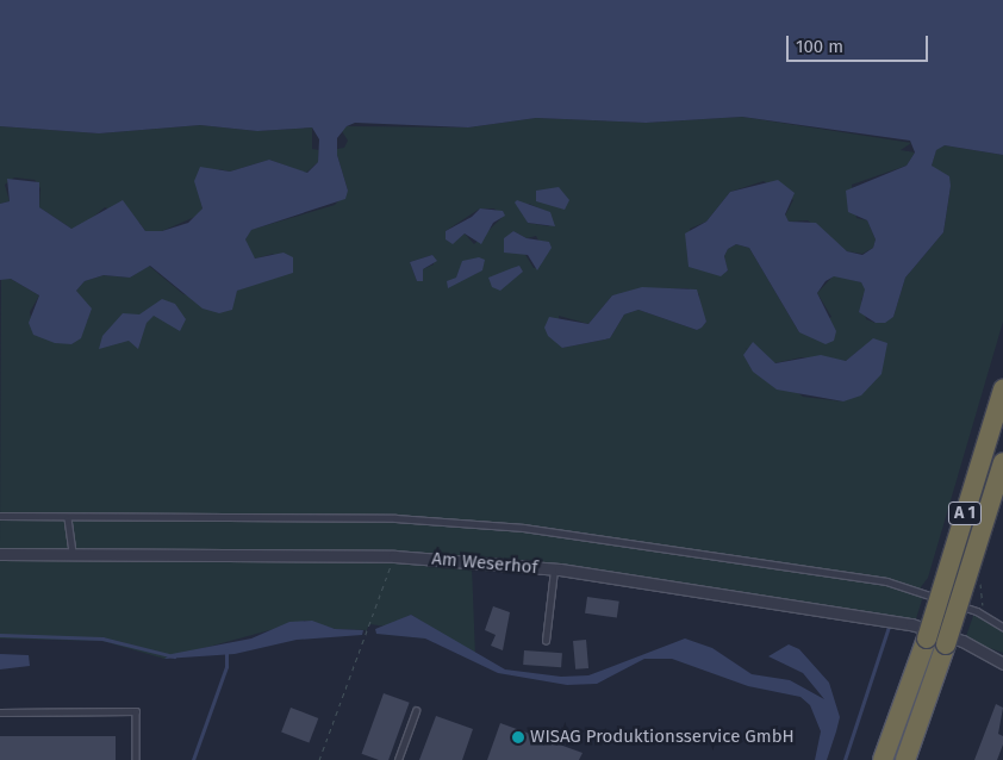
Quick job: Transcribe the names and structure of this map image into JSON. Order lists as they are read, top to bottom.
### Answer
{
  "streets": {
    "highway": ["A 1"],
    "street": ["Am Weserhof"]
  },
  "crossings": [
    ["A 1", "Am Weserhof"]
  ],
  "places": ["WISAG Produktionsservice GmbH"],
  "scale_bar": "100 m"
}
